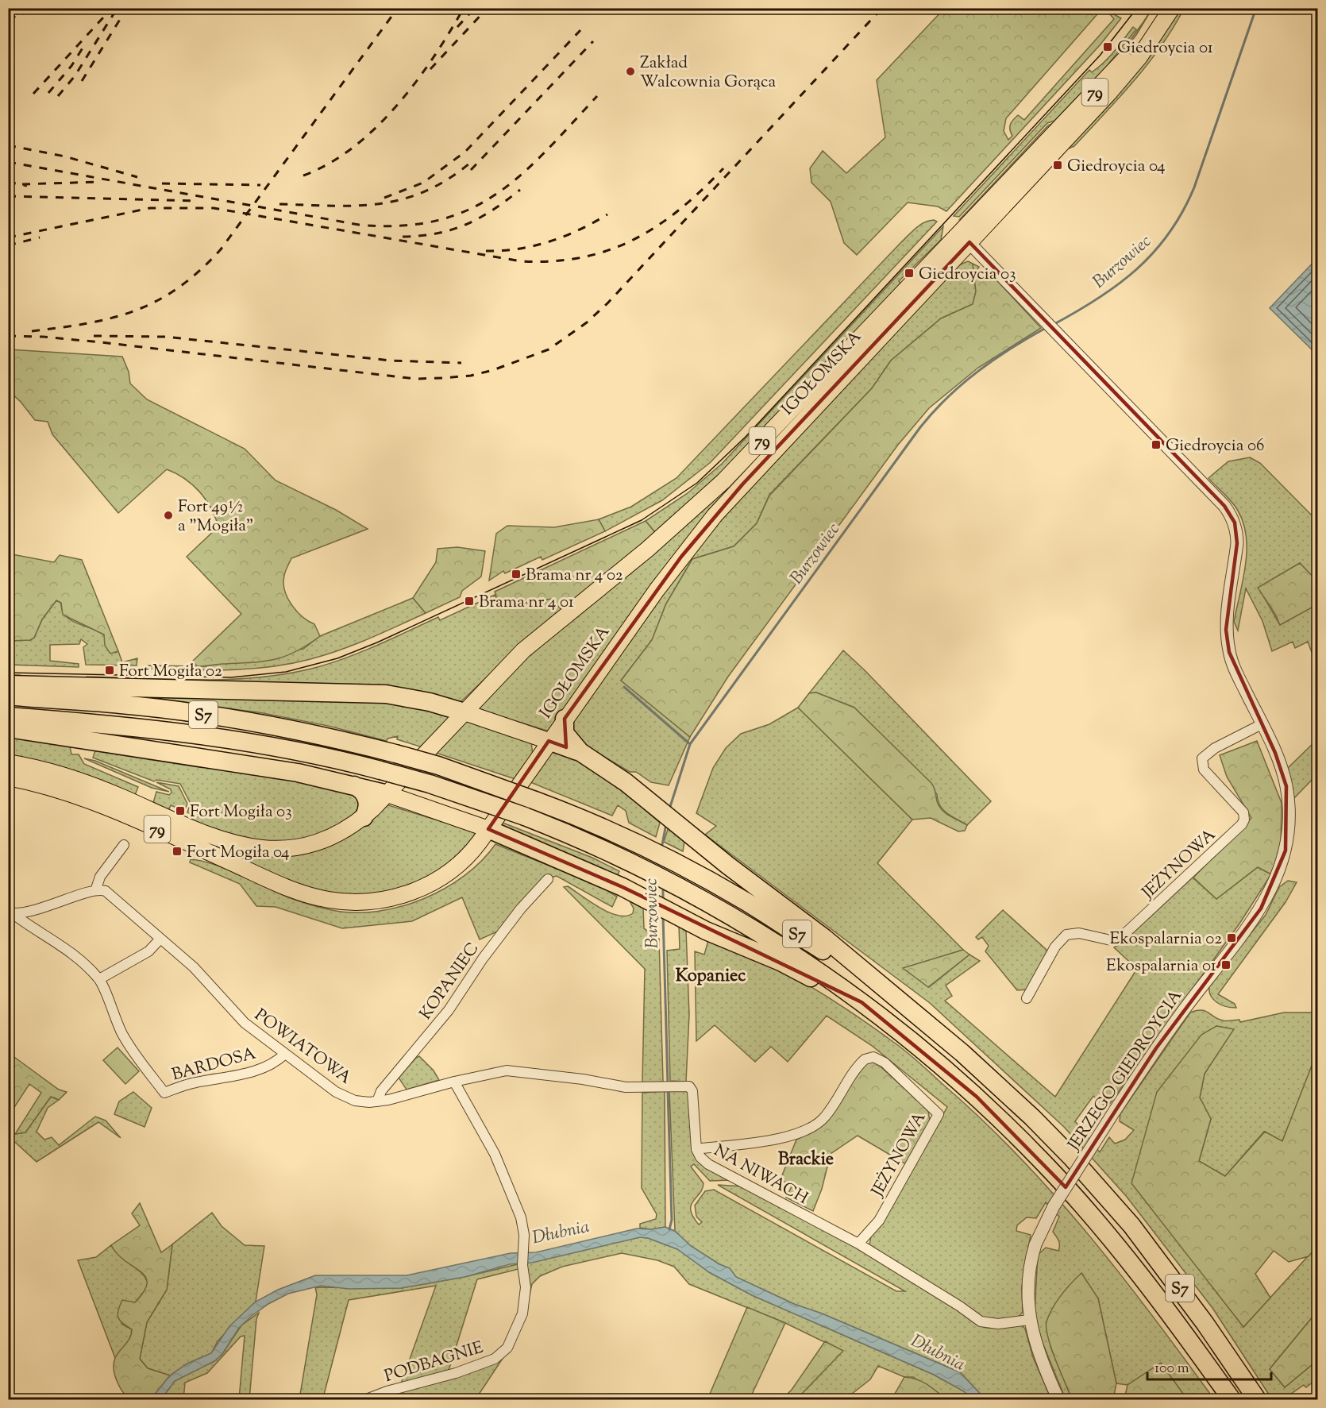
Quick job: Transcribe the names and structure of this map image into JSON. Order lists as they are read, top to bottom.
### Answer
{
  "streets": {
    "highway": ["S7"],
    "main road": ["79", "IGOŁOMSKA"],
    "street": [
      "JEŻYNOWA",
      "KOPANIEC",
      "POWIATOWA",
      "BARDOSA",
      "JERZEGO GIEDROYCIA",
      "NA NIWACH",
      "PODBAGNIE"
    ]
  },
  "crossings": [
    ["79", "IGOŁOMSKA"],
    ["IGOŁOMSKA", "JERZEGO GIEDROYCIA"],
    ["JEŻYNOWA", "JERZEGO GIEDROYCIA"],
    ["JEŻYNOWA", "NA NIWACH"],
    ["KOPANIEC", "POWIATOWA"],
    ["POWIATOWA", "BARDOSA"],
    ["POWIATOWA", "NA NIWACH"],
    ["POWIATOWA", "PODBAGNIE"],
    ["JERZEGO GIEDROYCIA", "NA NIWACH"],
    ["NA NIWACH", "PODBAGNIE"]
  ],
  "districts": ["Kopaniec", "Brackie"],
  "water": ["Burzowiec", "Dłubnia"],
  "places": {
    "transit": [
      "Giedroycia 01",
      "Giedroycia 04",
      "Giedroycia 03",
      "Giedroycia 06",
      "Brama nr 4 02",
      "Brama nr 4 01",
      "Fort Mogiła 02",
      "Fort Mogiła 03",
      "Fort Mogiła 04",
      "Ekospalarnia 02",
      "Ekospalarnia 01"
    ],
    "other": ["Zakład Walcownia Gorąca", "Fort 49½ a \"Mogiła\""]
  },
  "scale_bar": "100 m"
}
